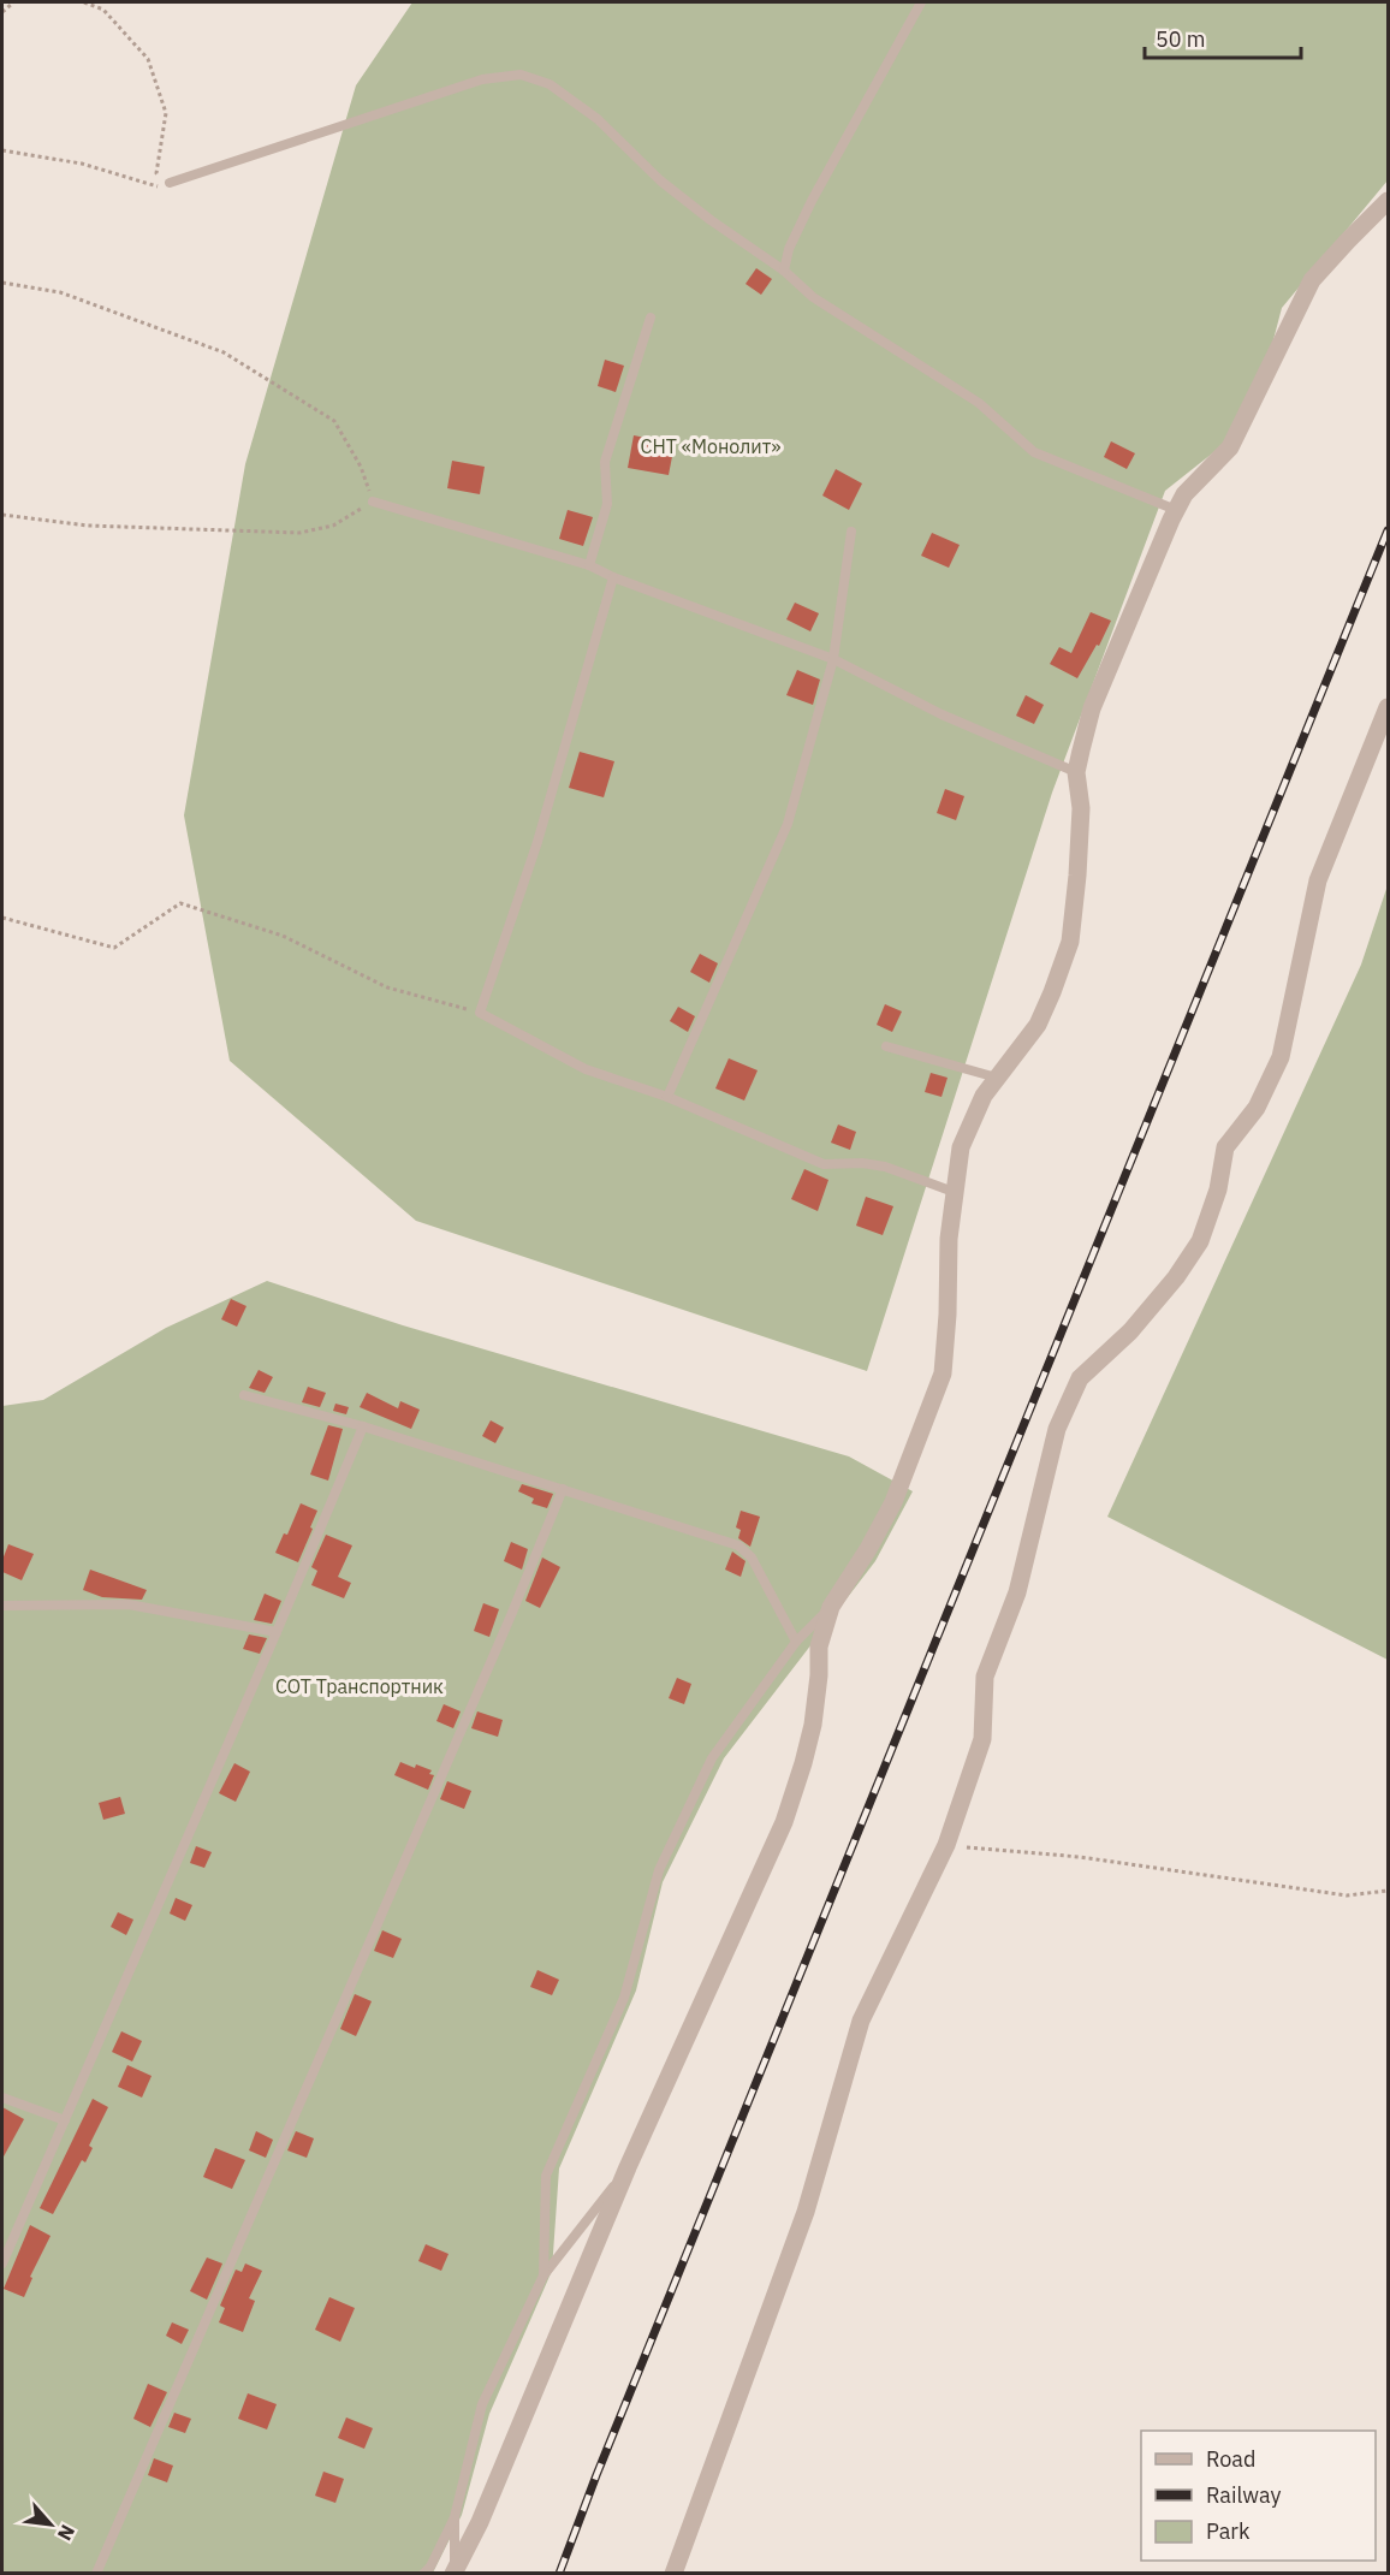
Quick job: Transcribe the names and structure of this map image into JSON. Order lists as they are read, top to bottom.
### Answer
{
  "parks": ["СНТ «Монолит»", "СОТ Транспортник"],
  "legend": ["Road", "Railway", "Park"],
  "scale_bar": "50 m",
  "north": "bottom right"
}
